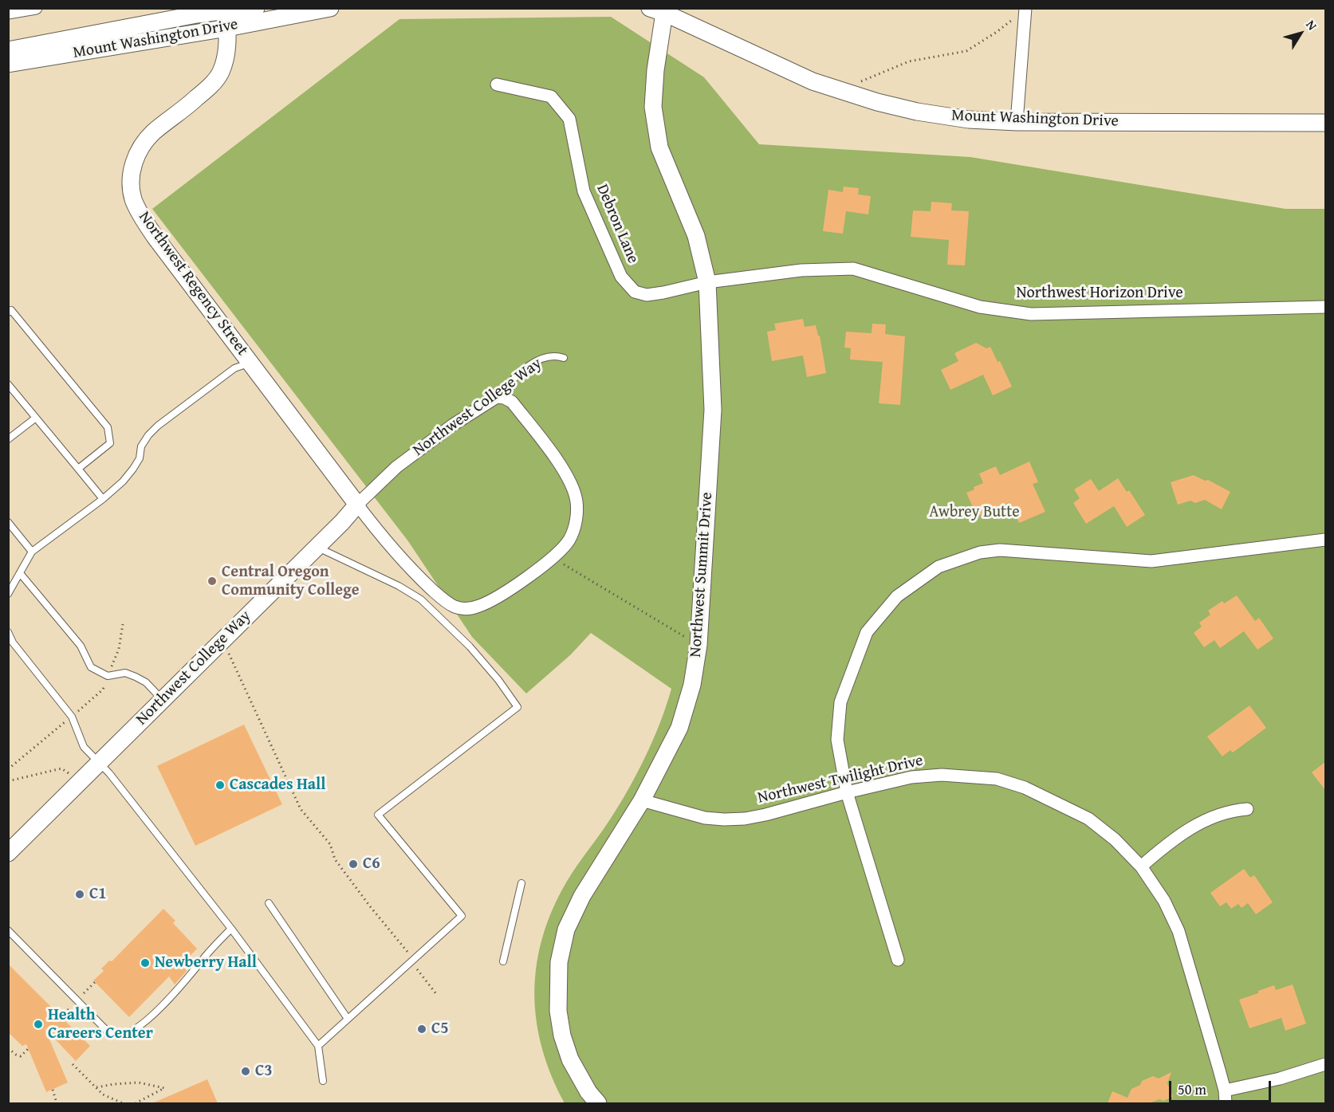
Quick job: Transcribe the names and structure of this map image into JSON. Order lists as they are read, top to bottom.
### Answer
{
  "streets": {
    "street": [
      "Mount Washington Drive",
      "Debron Lane",
      "Northwest Regency Street",
      "Northwest Horizon Drive",
      "Northwest College Way",
      "Northwest Summit Drive",
      "Northwest Twilight Drive"
    ]
  },
  "crossings": [
    ["Mount Washington Drive", "Northwest Regency Street"],
    ["Mount Washington Drive", "Northwest Summit Drive"],
    ["Debron Lane", "Northwest Horizon Drive"],
    ["Debron Lane", "Northwest Summit Drive"],
    ["Northwest Regency Street", "Northwest College Way"],
    ["Northwest Horizon Drive", "Northwest Summit Drive"],
    ["Northwest Summit Drive", "Northwest Twilight Drive"]
  ],
  "parks": ["Awbrey Butte"],
  "places": [
    "Central Oregon Community College",
    "Cascades Hall",
    "C6",
    "C1",
    "Newberry Hall",
    "Health Careers Center",
    "C5",
    "C3"
  ],
  "scale_bar": "50 m",
  "north": "top right"
}
